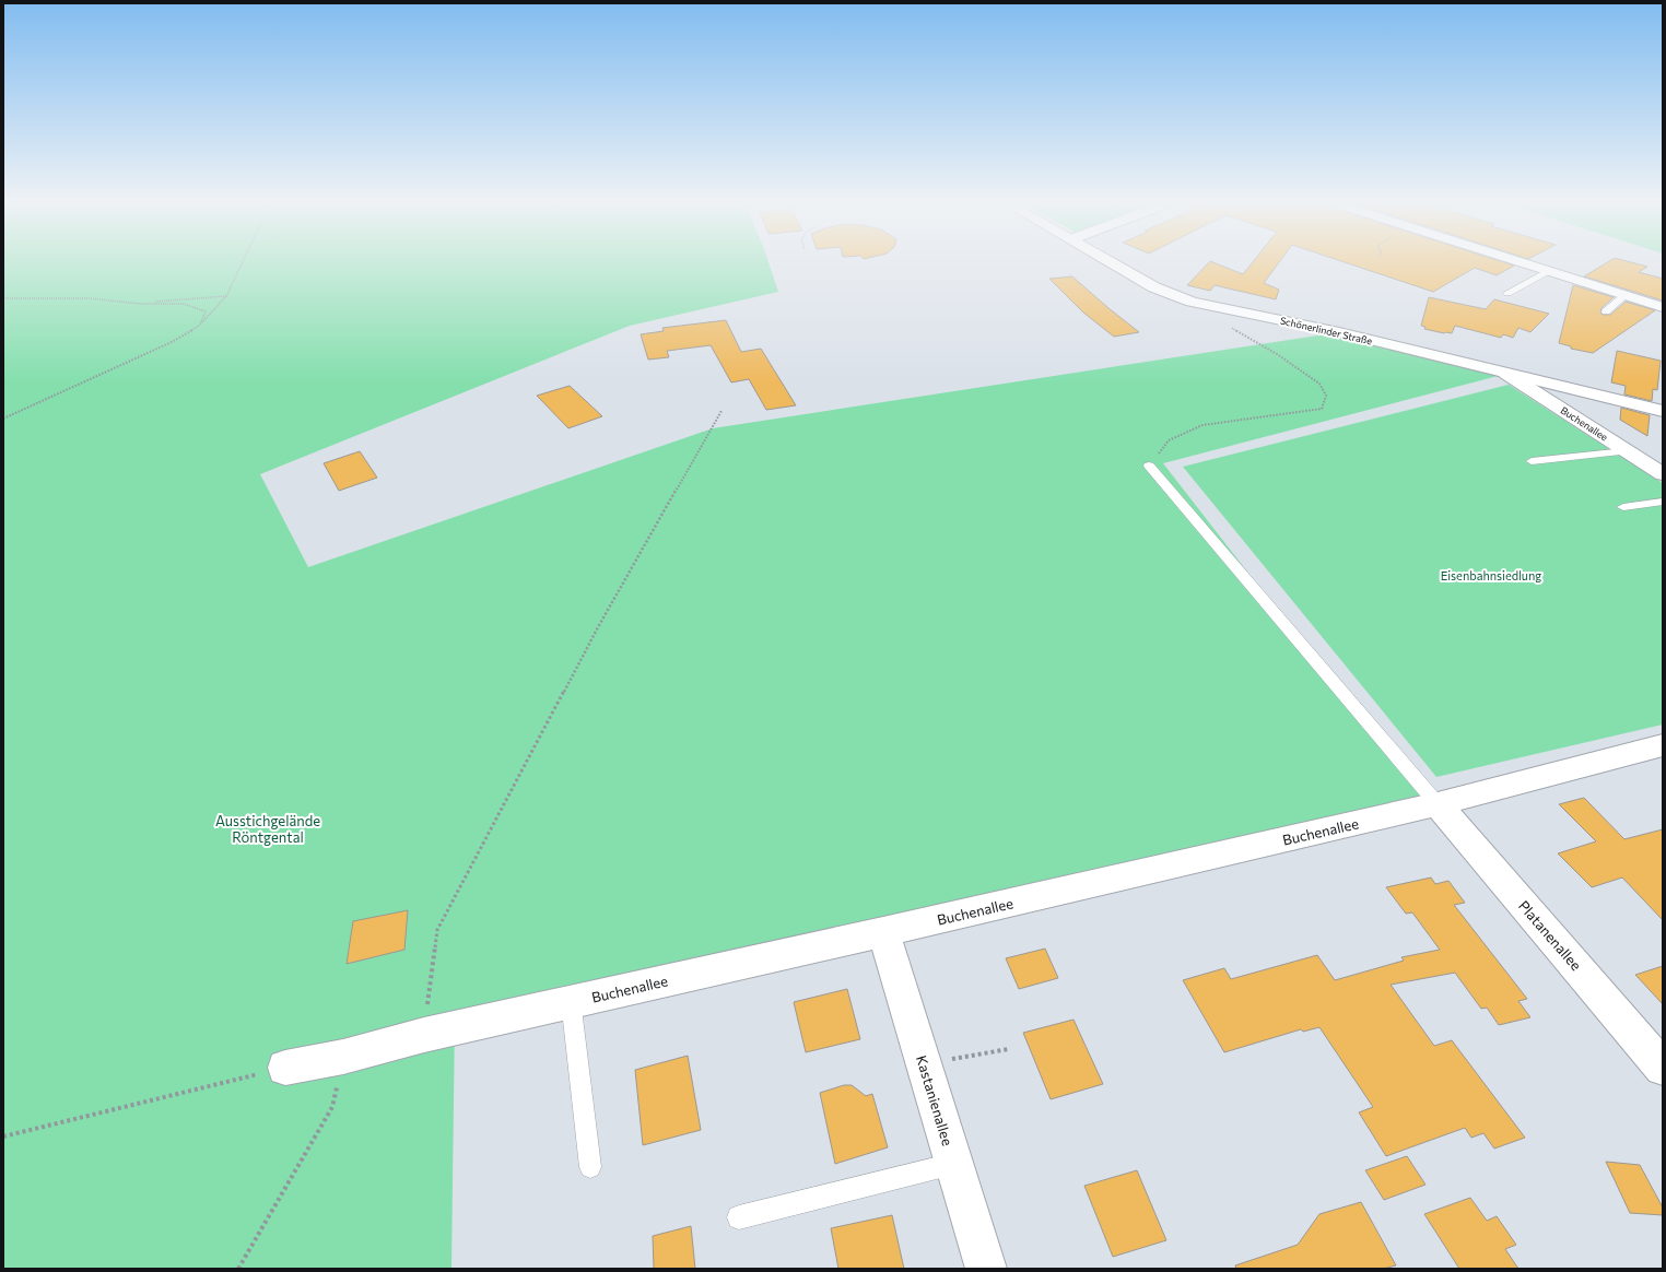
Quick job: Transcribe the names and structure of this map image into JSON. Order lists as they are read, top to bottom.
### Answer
{
  "streets": {
    "street": [
      "Schönerlinder Straße",
      "Buchenallee",
      "Platanenallee",
      "Kastanienallee"
    ]
  },
  "crossings": [
    ["Schönerlinder Straße", "Buchenallee"],
    ["Buchenallee", "Platanenallee"],
    ["Buchenallee", "Kastanienallee"]
  ],
  "parks": ["Eisenbahnsiedlung", "Ausstichgelände Röntgental"]
}
